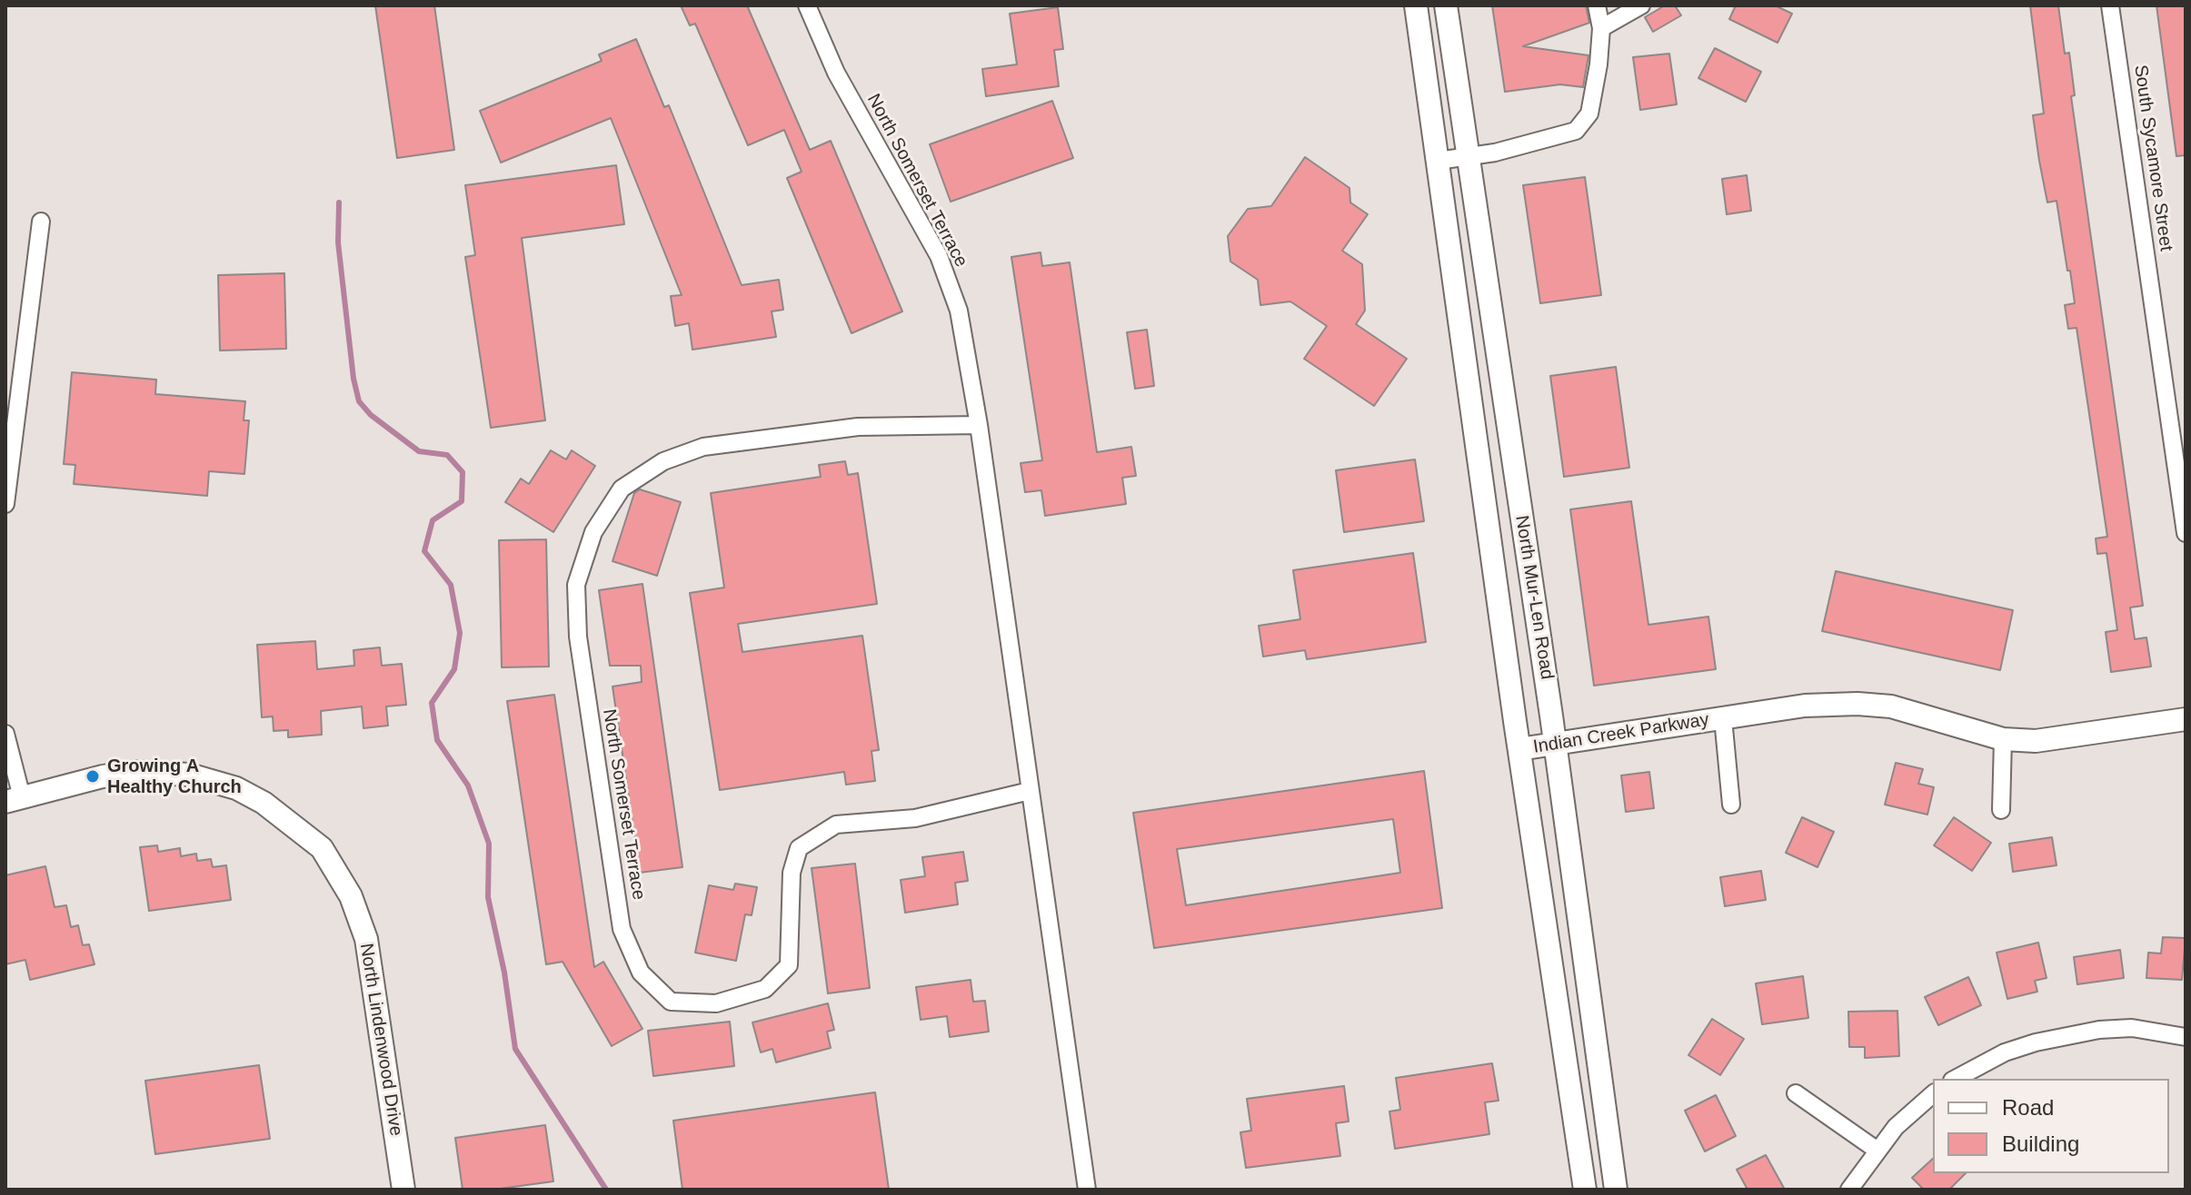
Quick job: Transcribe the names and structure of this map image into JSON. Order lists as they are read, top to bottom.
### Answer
{
  "streets": {
    "main road": ["North Mur-Len Road", "Indian Creek Parkway", "North Lindenwood Drive"],
    "street": ["South Sycamore Street", "North Somerset Terrace"]
  },
  "crossings": [
    ["North Mur-Len Road", "Indian Creek Parkway"]
  ],
  "places": ["Growing A Healthy Church"],
  "legend": ["Road", "Building"]
}
